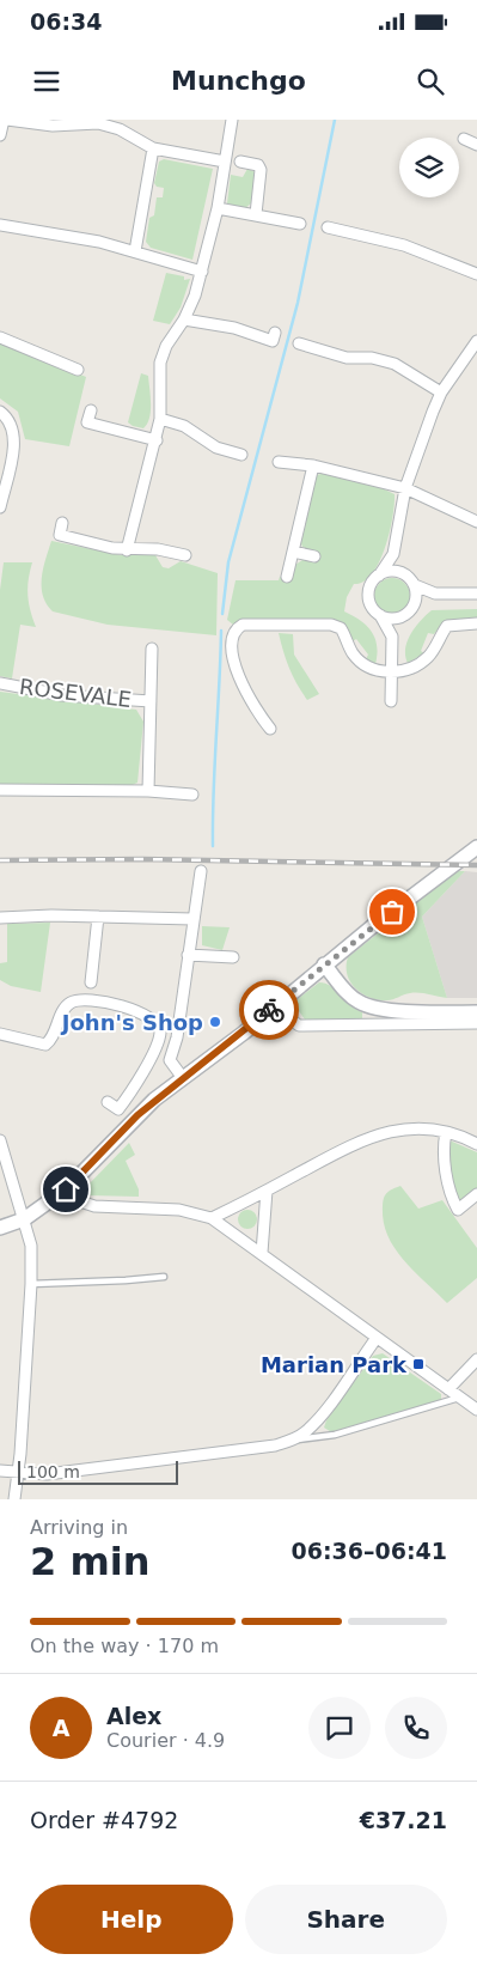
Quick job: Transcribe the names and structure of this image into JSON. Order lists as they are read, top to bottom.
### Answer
{
  "streets": {
    "street": ["ROSEVALE"]
  },
  "places": {
    "other": ["John's Shop"],
    "transit": ["Marian Park"]
  },
  "scale_bar": "100 m",
  "page": {
    "status": "06:34",
    "header": "Munchgo",
    "scale": "100 m",
    "heading": ["2 min", "Arriving in", "06:36–06:41"],
    "panel": [
      "Alex",
      "Courier · 4.9",
      "Order #4792",
      "€37.21"
    ],
    "bar": "On the way · 170 m",
    "round": "A",
    "buttons": ["Help", "Share"]
  }
}
